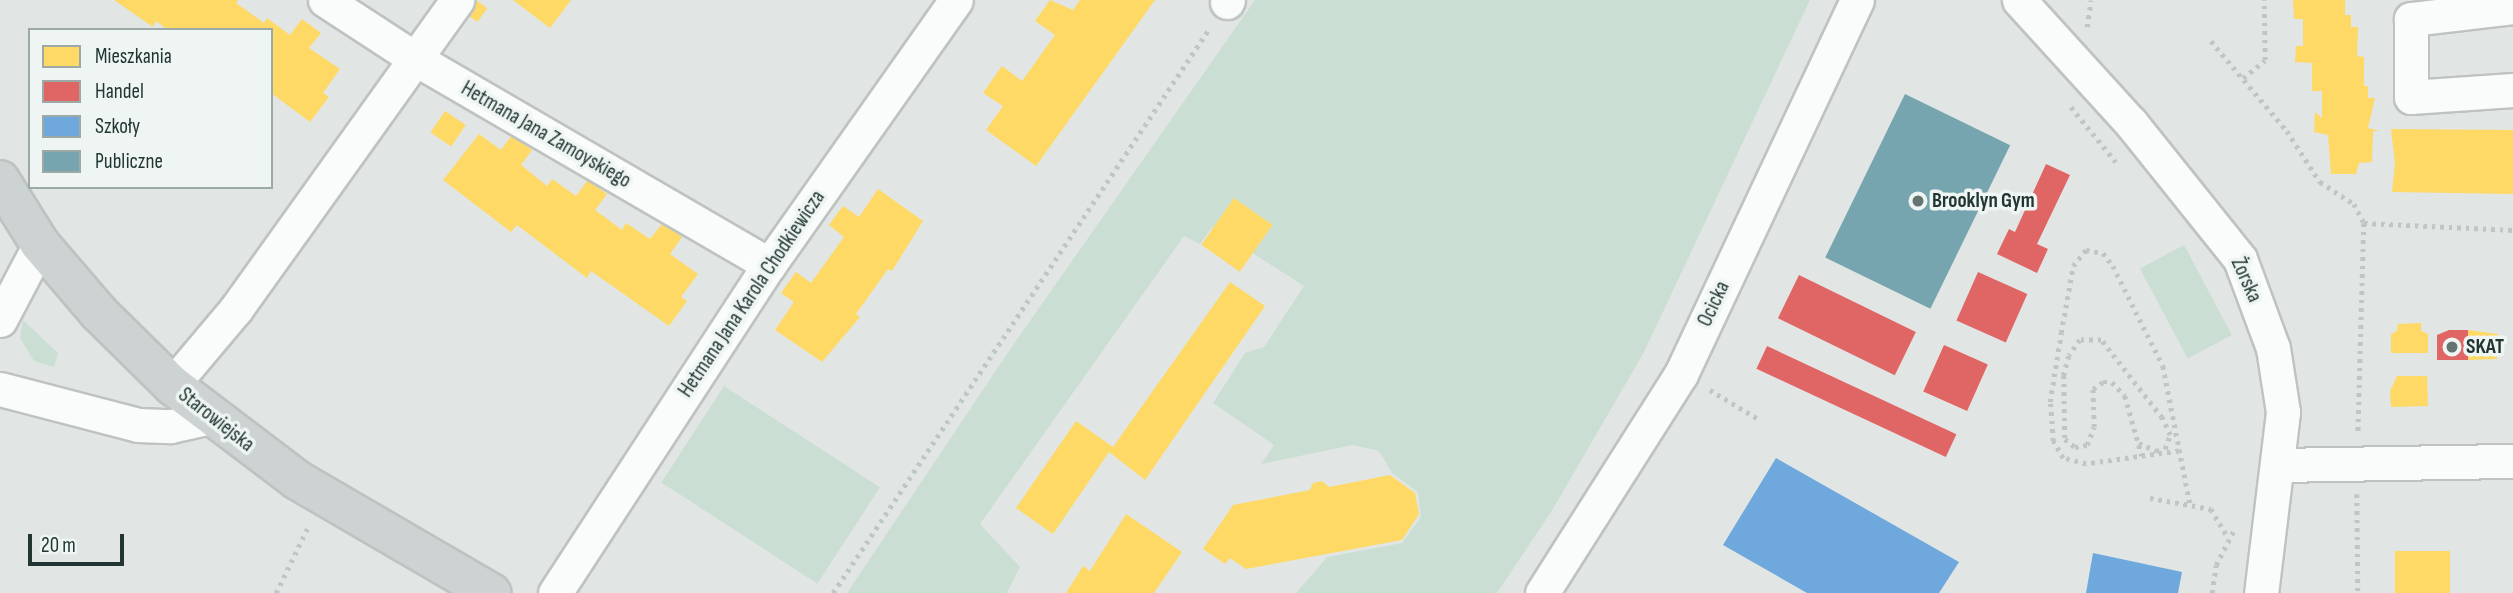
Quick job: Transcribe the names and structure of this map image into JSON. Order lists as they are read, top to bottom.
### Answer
{
  "streets": {
    "main road": ["Starowiejska"],
    "street": [
      "Hetmana Jana Zamoyskiego",
      "Żorska",
      "Hetmana Jana Karola Chodkiewicza",
      "Ocicka"
    ]
  },
  "crossings": [
    ["Hetmana Jana Zamoyskiego", "Hetmana Jana Karola Chodkiewicza"]
  ],
  "places": ["Brooklyn Gym", "SKAT"],
  "legend": [
    "Mieszkania",
    "Handel",
    "Szkoły",
    "Publiczne"
  ],
  "scale_bar": "20 m"
}
